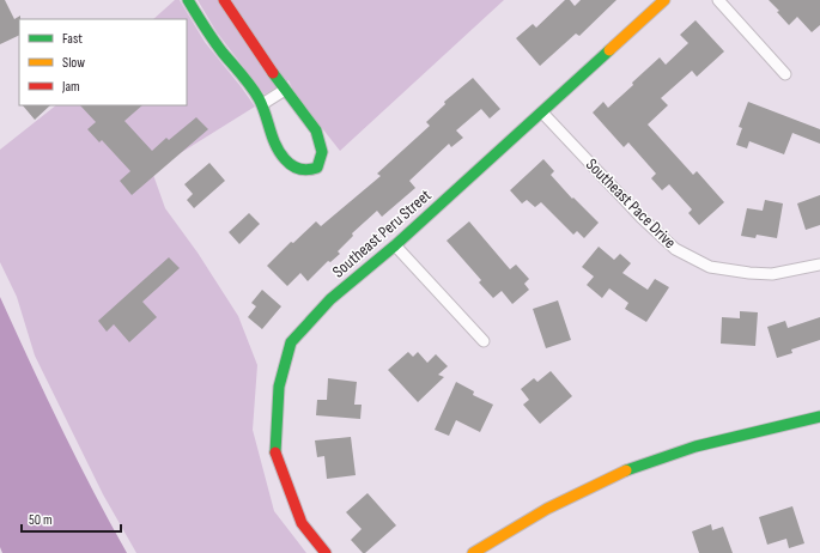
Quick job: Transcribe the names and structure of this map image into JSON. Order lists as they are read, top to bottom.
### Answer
{
  "streets": {
    "street": ["Southeast Pace Drive", "Southeast Peru Street"]
  },
  "crossings": [
    ["Southeast Pace Drive", "Southeast Peru Street"]
  ],
  "legend": ["Fast", "Slow", "Jam"],
  "scale_bar": "50 m"
}
